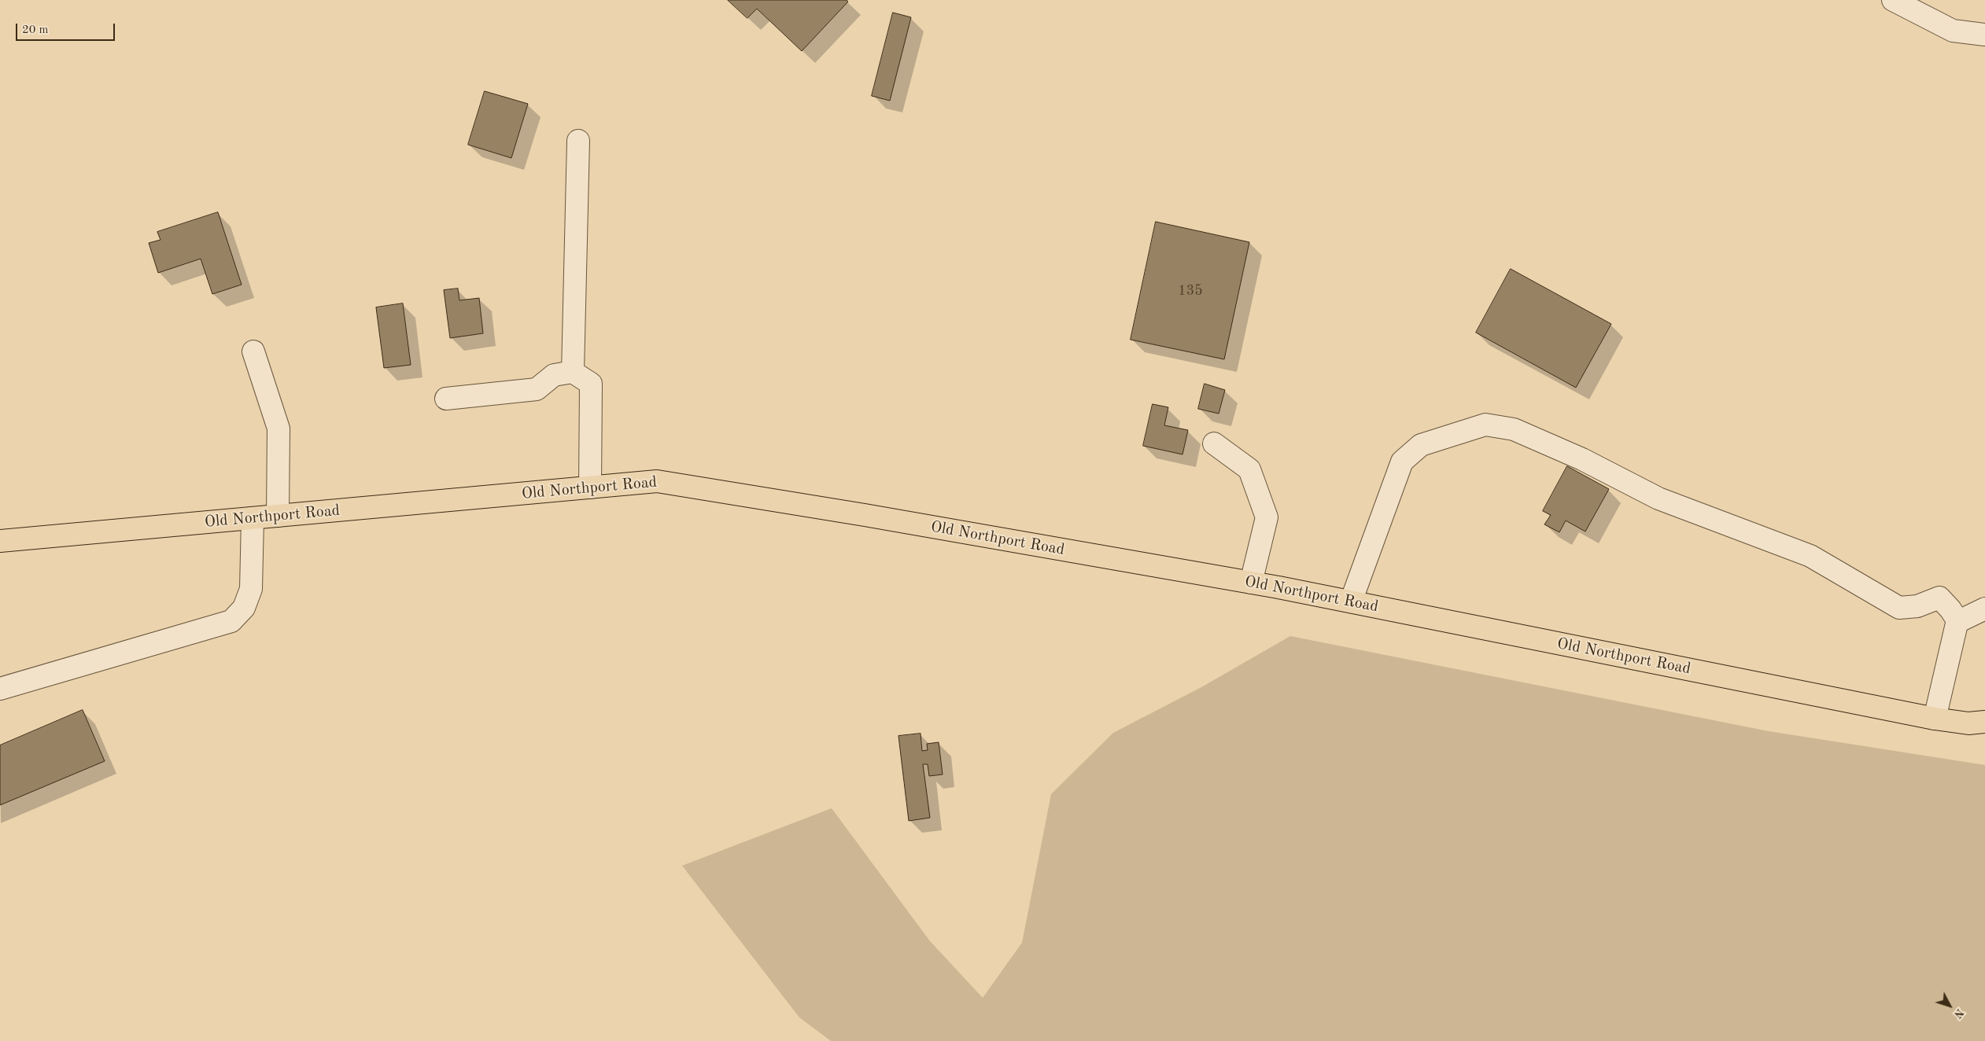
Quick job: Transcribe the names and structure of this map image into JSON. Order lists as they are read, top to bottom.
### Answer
{
  "streets": {
    "main road": ["Old Northport Road"]
  },
  "house_numbers": ["135"],
  "scale_bar": "20 m",
  "north": "bottom right"
}
